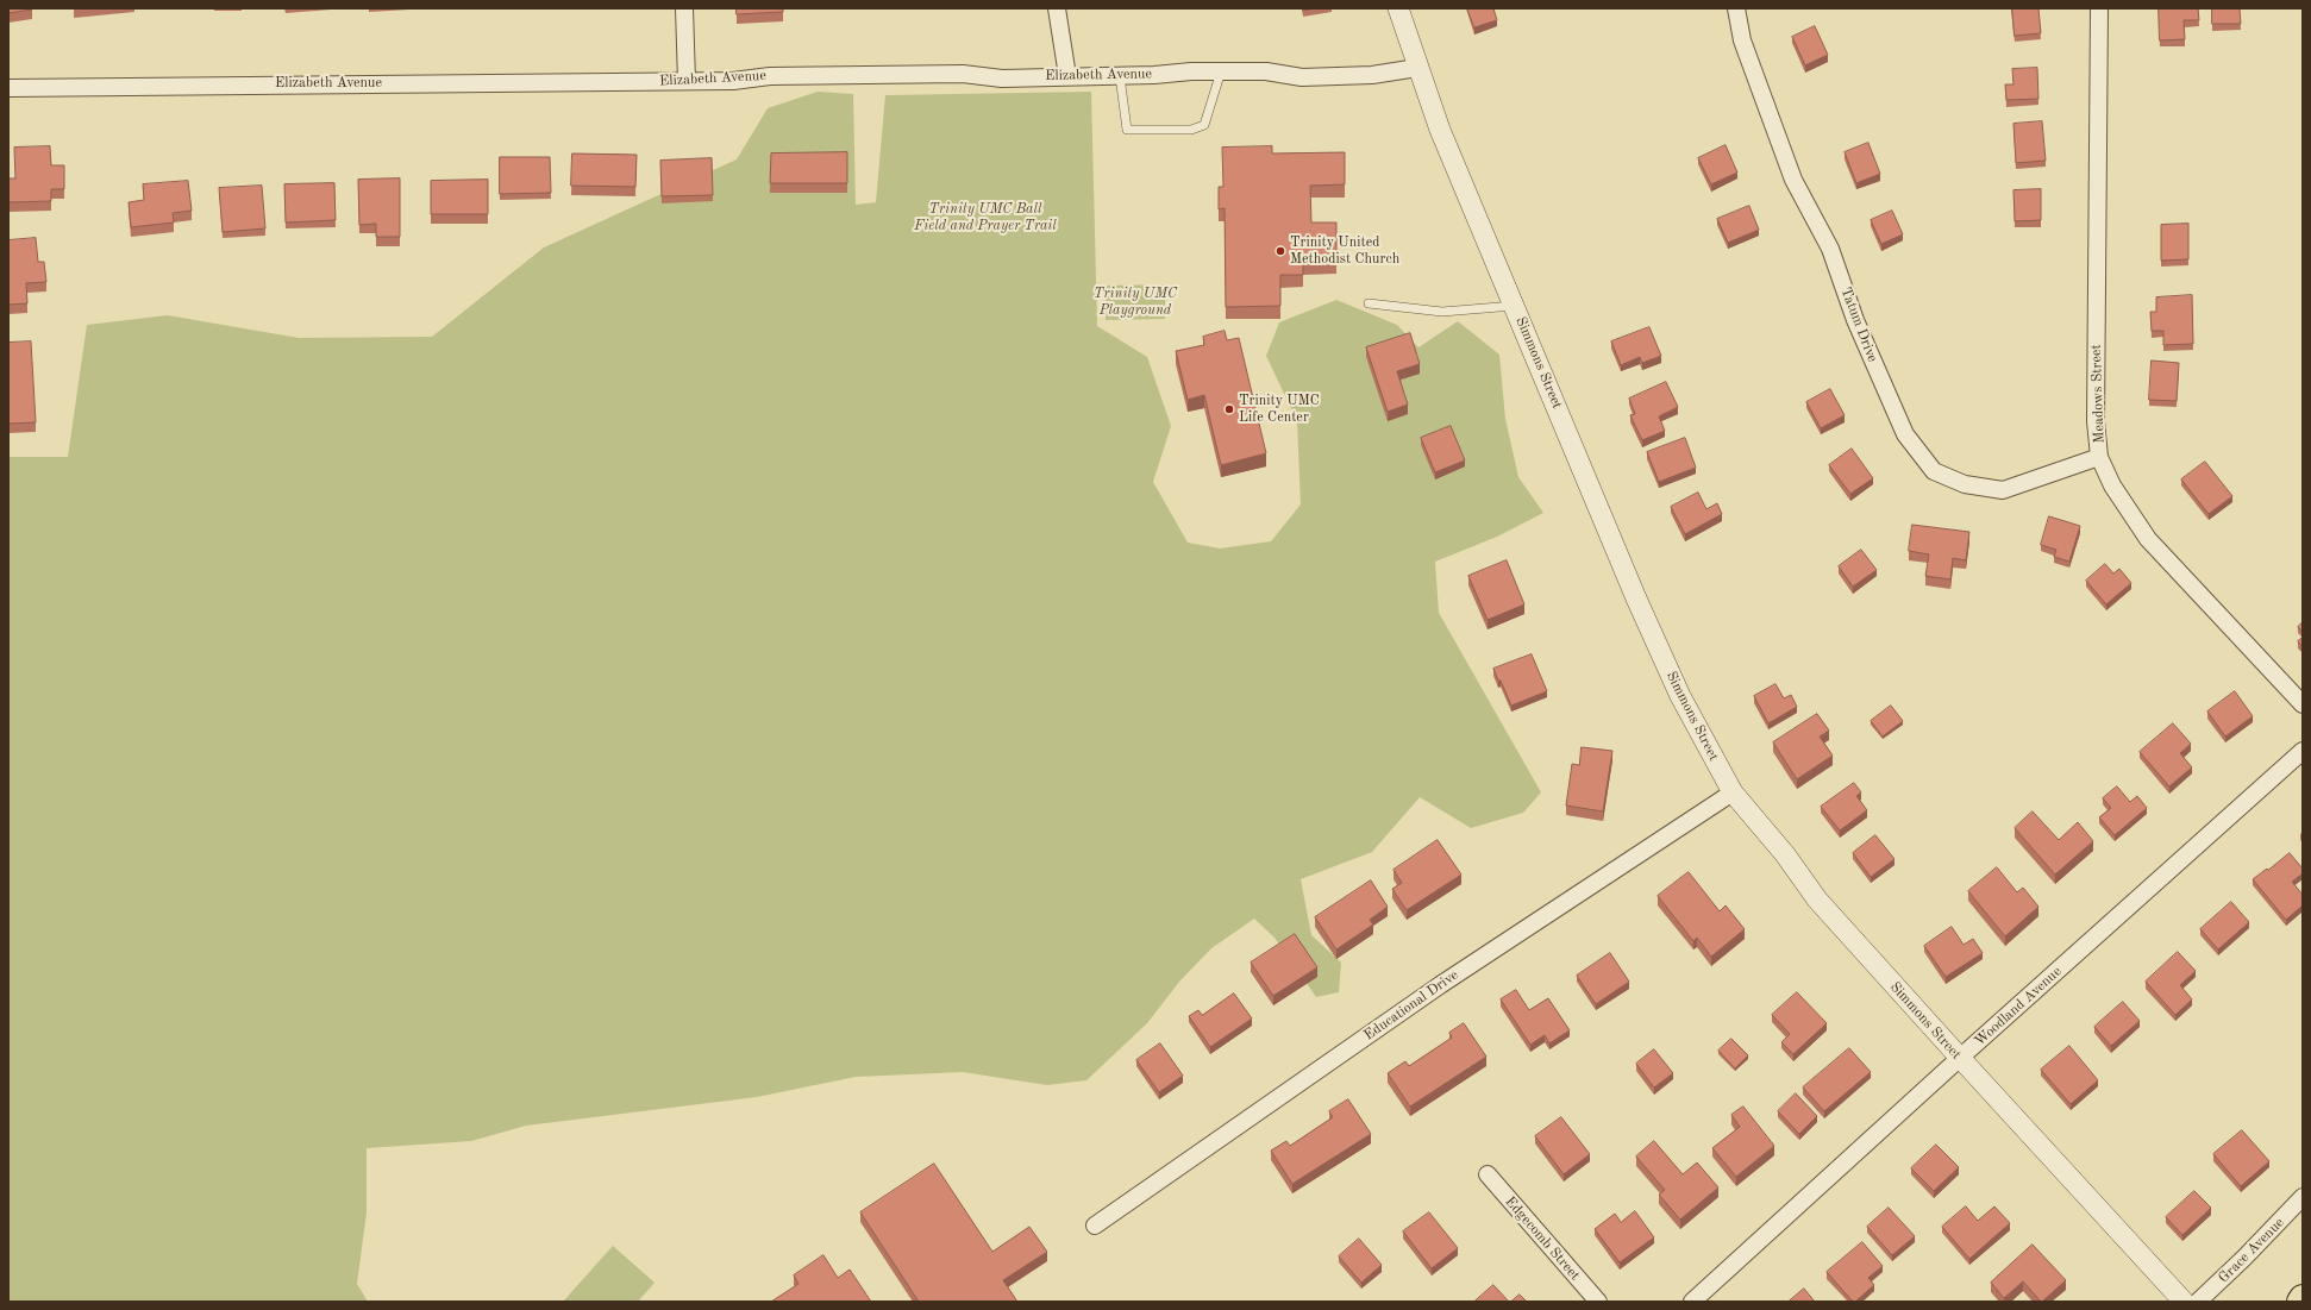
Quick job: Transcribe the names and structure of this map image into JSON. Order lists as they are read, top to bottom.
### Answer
{
  "streets": {
    "street": [
      "Elizabeth Avenue",
      "Tatum Drive",
      "Simmons Street",
      "Meadows Street",
      "Educational Drive",
      "Woodland Avenue",
      "Edgecomb Street",
      "Grace Avenue"
    ]
  },
  "crossings": [
    ["Elizabeth Avenue", "Simmons Street"],
    ["Tatum Drive", "Meadows Street"],
    ["Simmons Street", "Educational Drive"],
    ["Simmons Street", "Woodland Avenue"]
  ],
  "parks": ["Trinity UMC Ball Field and Prayer Trail", "Trinity UMC Playground"],
  "places": ["Trinity United Methodist Church", "Trinity UMC Life Center"]
}
